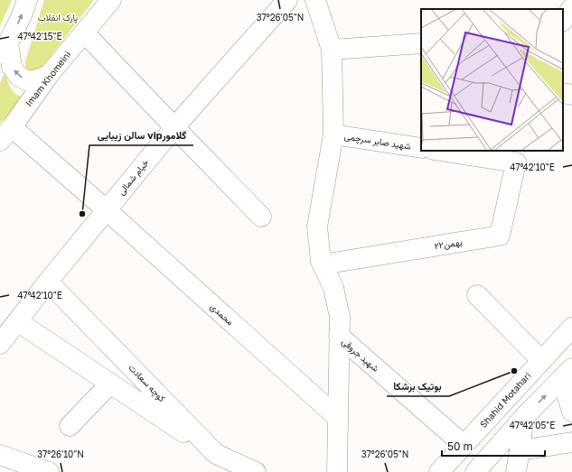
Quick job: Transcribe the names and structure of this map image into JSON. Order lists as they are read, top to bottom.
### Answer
{
  "streets": {
    "street": [
      "Imam Khomeini",
      "شهید صابر سرچمی",
      "خیام شمالی",
      "۲۲بهمن",
      "محمدی",
      "شهید جروقی",
      "کوچه سعادت",
      "Shahid Motahari"
    ]
  },
  "crossings": [
    ["Imam Khomeini", "محمدی"],
    ["خیام شمالی", "محمدی"],
    ["خیام شمالی", "کوچه سعادت"],
    ["شهید جروقی", "Shahid Motahari"]
  ],
  "parks": ["پارک انقلاب"],
  "places": ["سالن زیبایی vipگلامور", "بوتیک برشکا"],
  "scale_bar": "50 m",
  "coordinates": [
    "37°26'05\"N",
    "47°42'15\"E",
    "47°42'10\"E",
    "47°42'05\"E",
    "37°26'10\"N"
  ]
}
